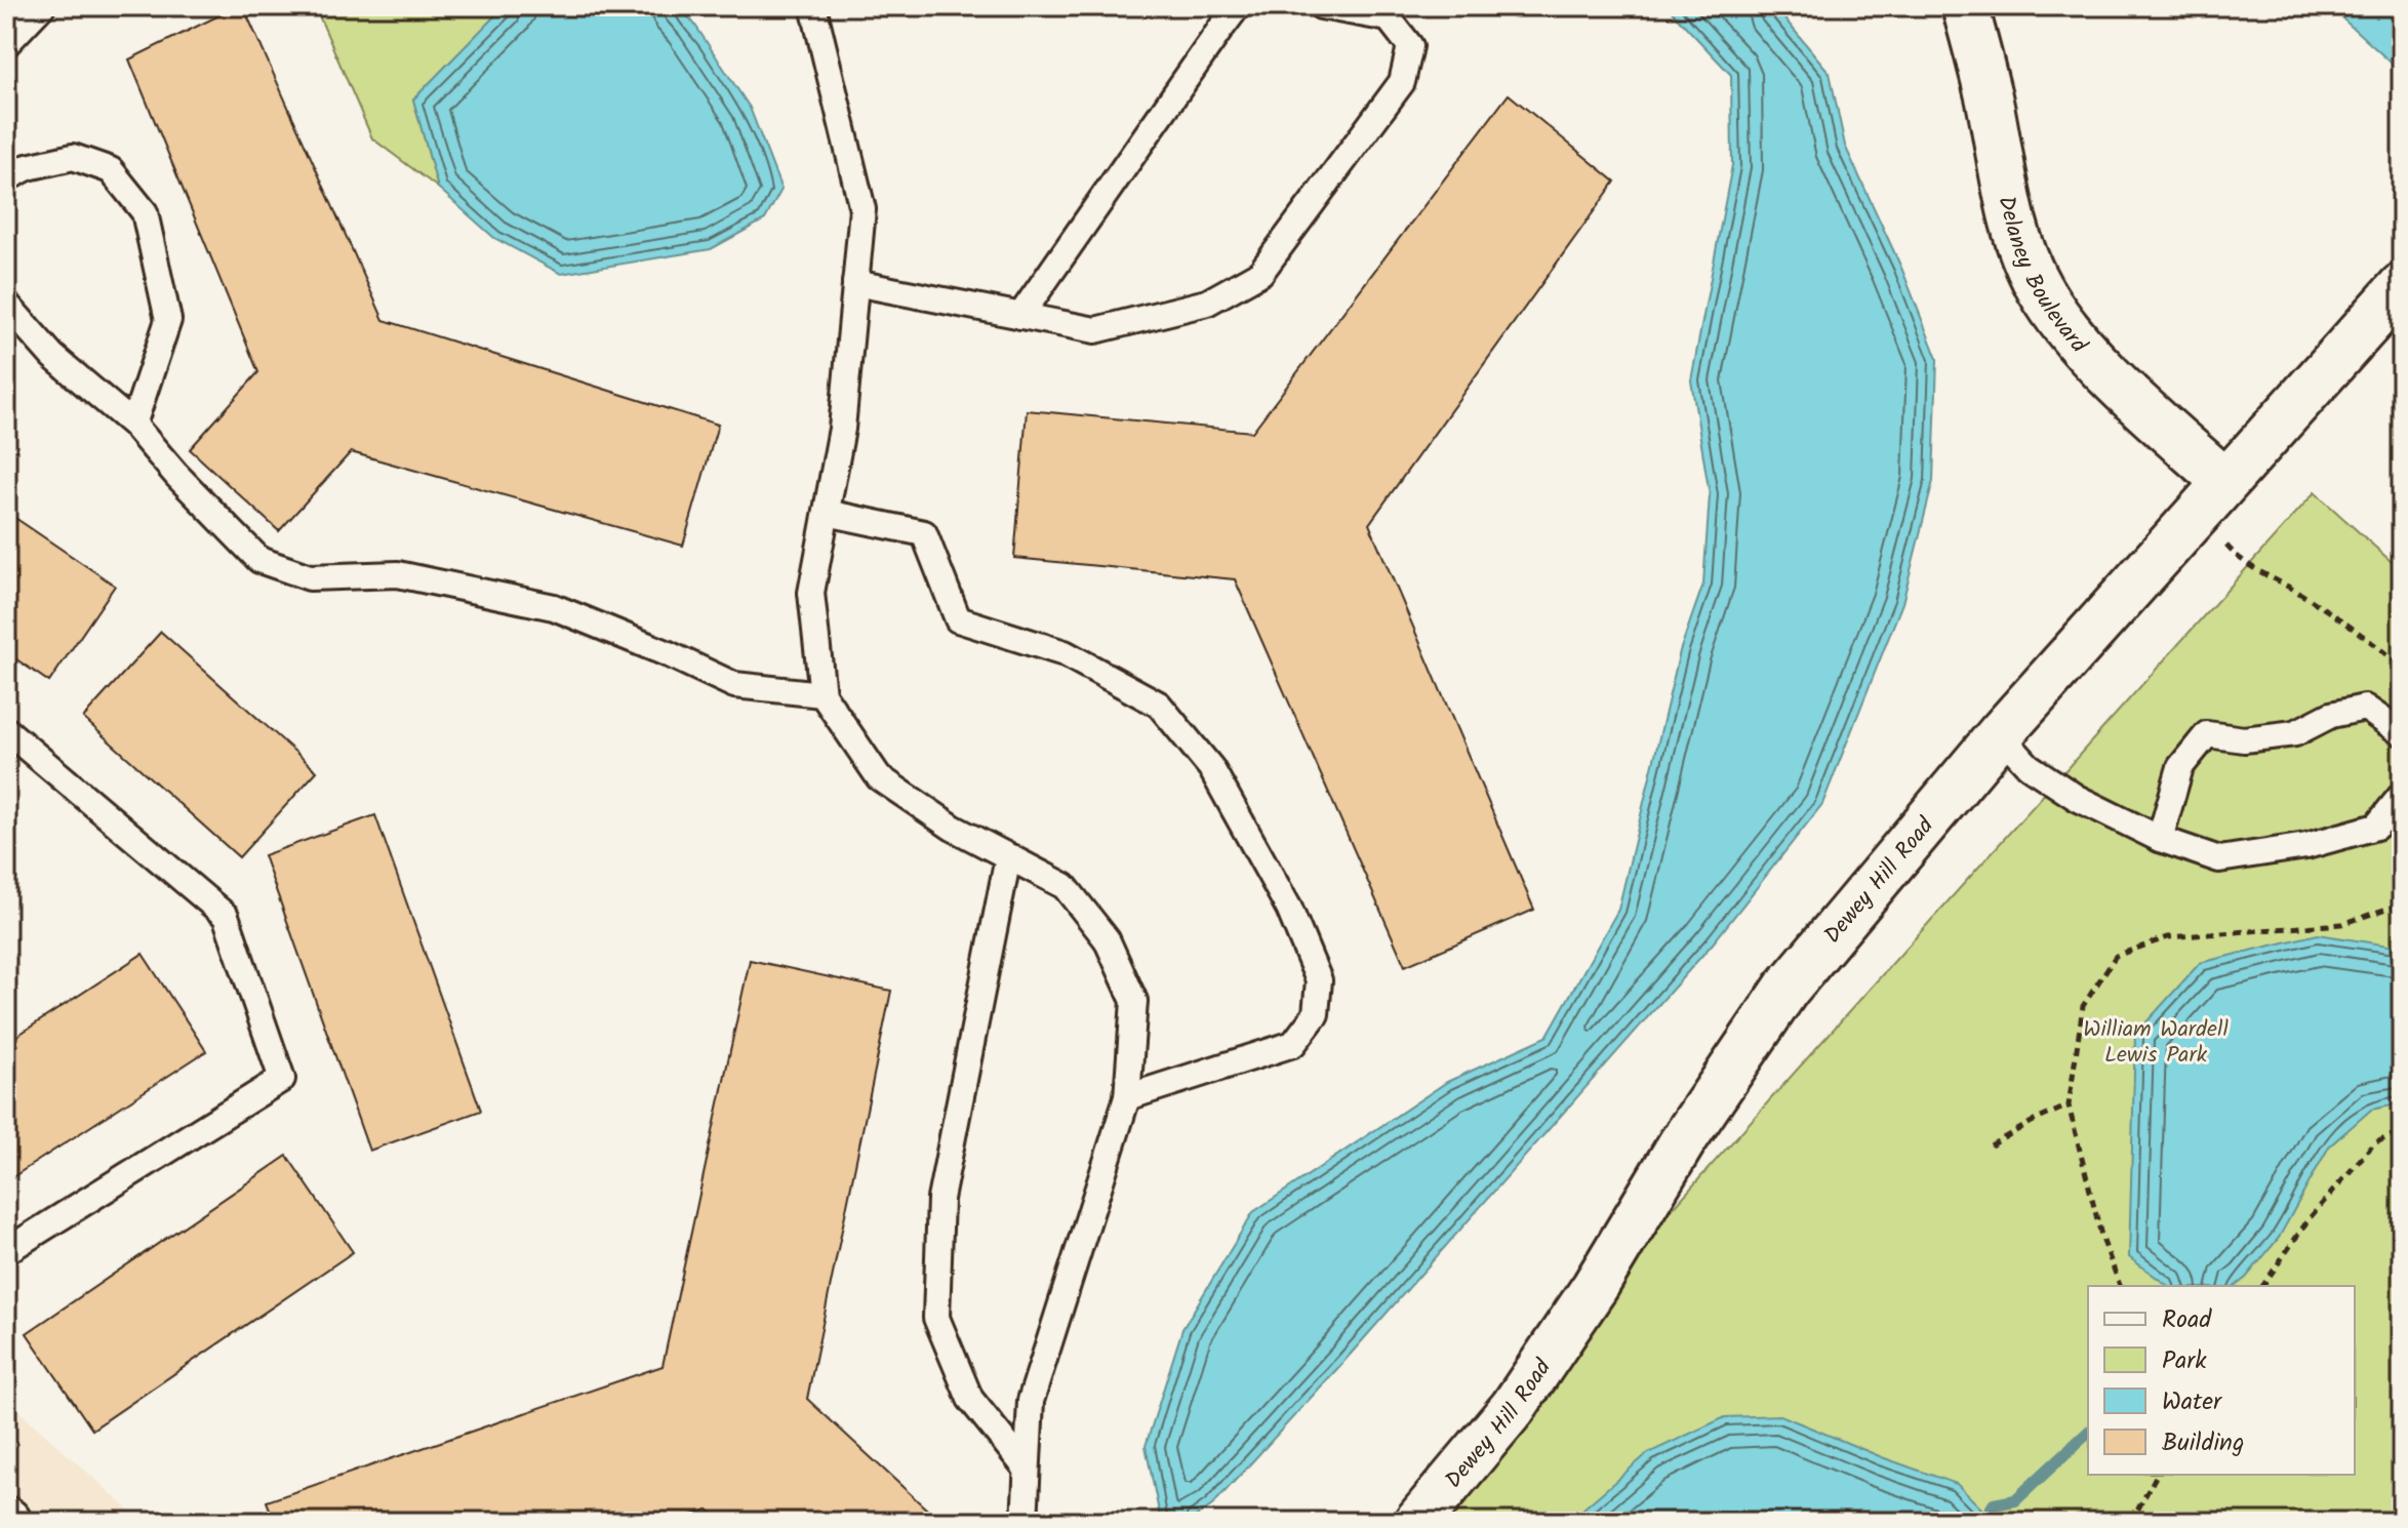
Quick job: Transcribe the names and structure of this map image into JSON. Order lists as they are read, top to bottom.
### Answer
{
  "streets": {
    "street": ["Delaney Boulevard", "Dewey Hill Road"]
  },
  "crossings": [
    ["Delaney Boulevard", "Dewey Hill Road"]
  ],
  "parks": ["William Wardell Lewis Park"],
  "legend": [
    "Road",
    "Park",
    "Water",
    "Building"
  ]
}
